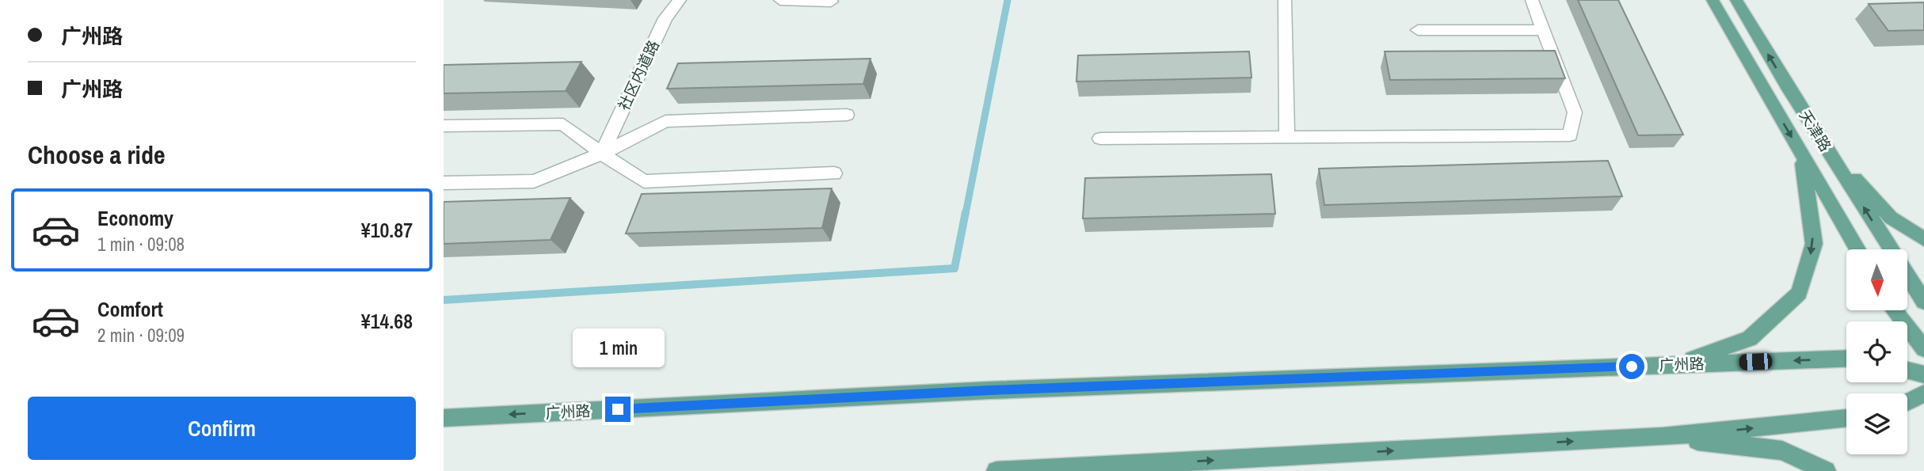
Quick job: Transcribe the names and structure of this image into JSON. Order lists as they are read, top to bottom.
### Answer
{
  "streets": {
    "main road": ["天津路", "广州路"],
    "street": ["社区内道路"]
  },
  "north": "bottom",
  "page": {
    "banner": ["广州路", "广州路"],
    "heading": "Choose a ride",
    "list": [
      {
        "name": "Economy",
        "note": "1 min · 09:08",
        "value": "¥10.87"
      },
      {
        "name": "Comfort",
        "note": "2 min · 09:09",
        "value": "¥14.68"
      }
    ],
    "bubble": "1 min",
    "buttons": "Confirm"
  }
}
